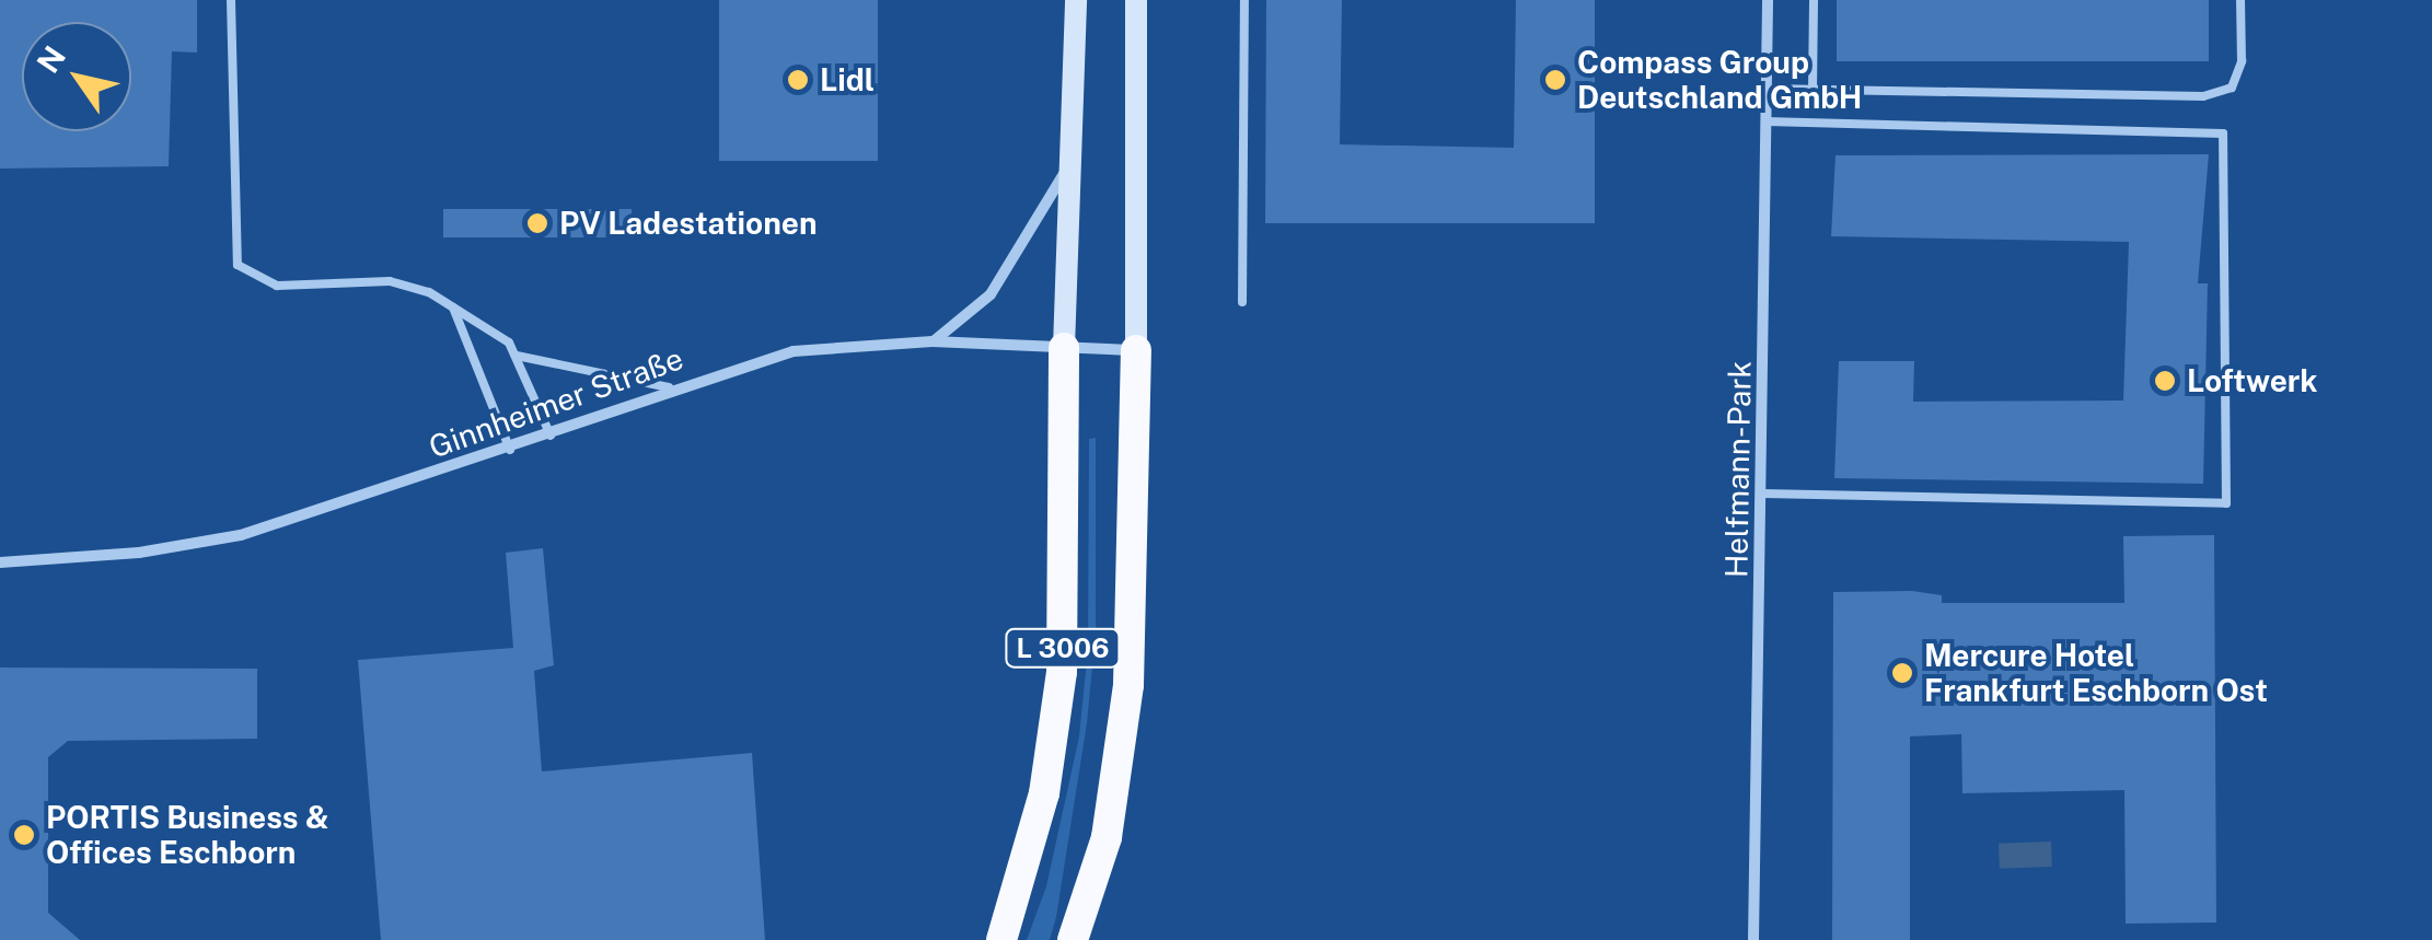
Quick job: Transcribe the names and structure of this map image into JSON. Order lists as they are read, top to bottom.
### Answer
{
  "streets": {
    "highway": ["L 3006"],
    "street": ["Ginnheimer Straße", "Helfmann-Park"]
  },
  "crossings": [
    ["Ginnheimer Straße", "L 3006"]
  ],
  "places": [
    "Lidl",
    "Compass Group Deutschland GmbH",
    "PV Ladestationen",
    "Loftwerk",
    "Mercure Hotel Frankfurt Eschborn Ost",
    "PORTIS Business & Offices Eschborn"
  ],
  "north": "top left"
}
